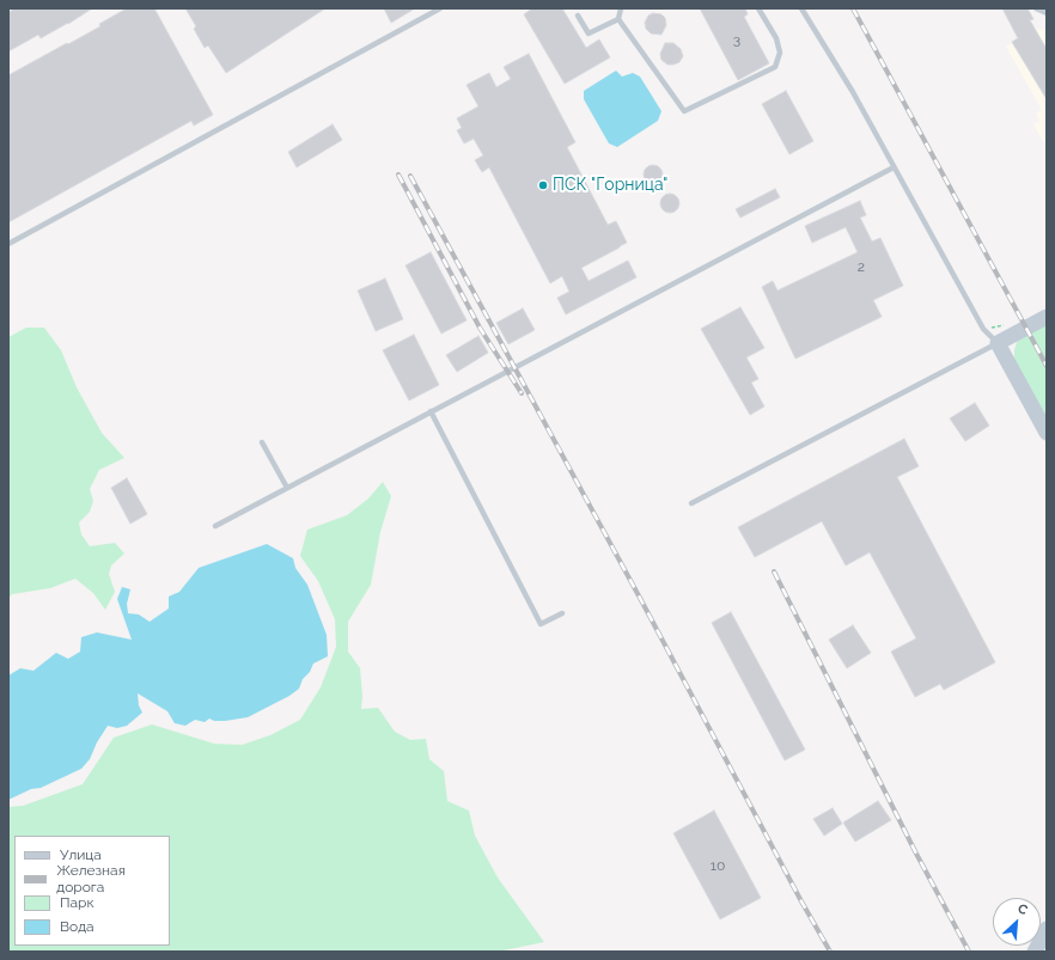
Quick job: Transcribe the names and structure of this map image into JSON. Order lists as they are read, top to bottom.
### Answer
{
  "places": ["ПСК \"Горница\""],
  "house_numbers": ["3", "2", "10"],
  "legend": [
    "Улица",
    "Железная дорога",
    "Парк",
    "Вода"
  ],
  "north": "top right"
}
